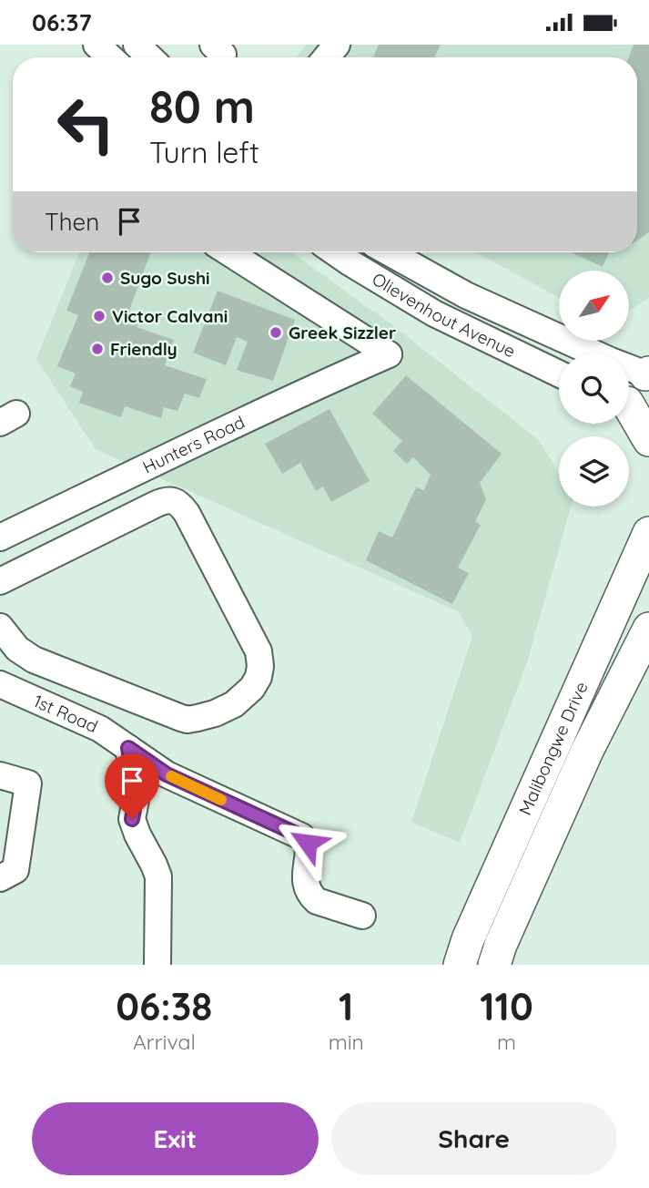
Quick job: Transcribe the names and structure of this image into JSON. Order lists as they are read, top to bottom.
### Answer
{
  "streets": {
    "main road": ["Malibongwe Drive"],
    "street": ["Olievenhout Avenue", "Hunters Road", "1st Road"]
  },
  "places": [
    "Sugo Sushi",
    "Victor Calvani",
    "Greek Sizzler",
    "Friendly"
  ],
  "north": "top right",
  "page": {
    "status": "06:37",
    "turn": ["80 m", "Turn left"],
    "then": "Then",
    "eta": [
      "06:38",
      "Arrival",
      "1",
      "min",
      "110",
      "m"
    ],
    "buttons": ["Exit", "Share"]
  }
}
